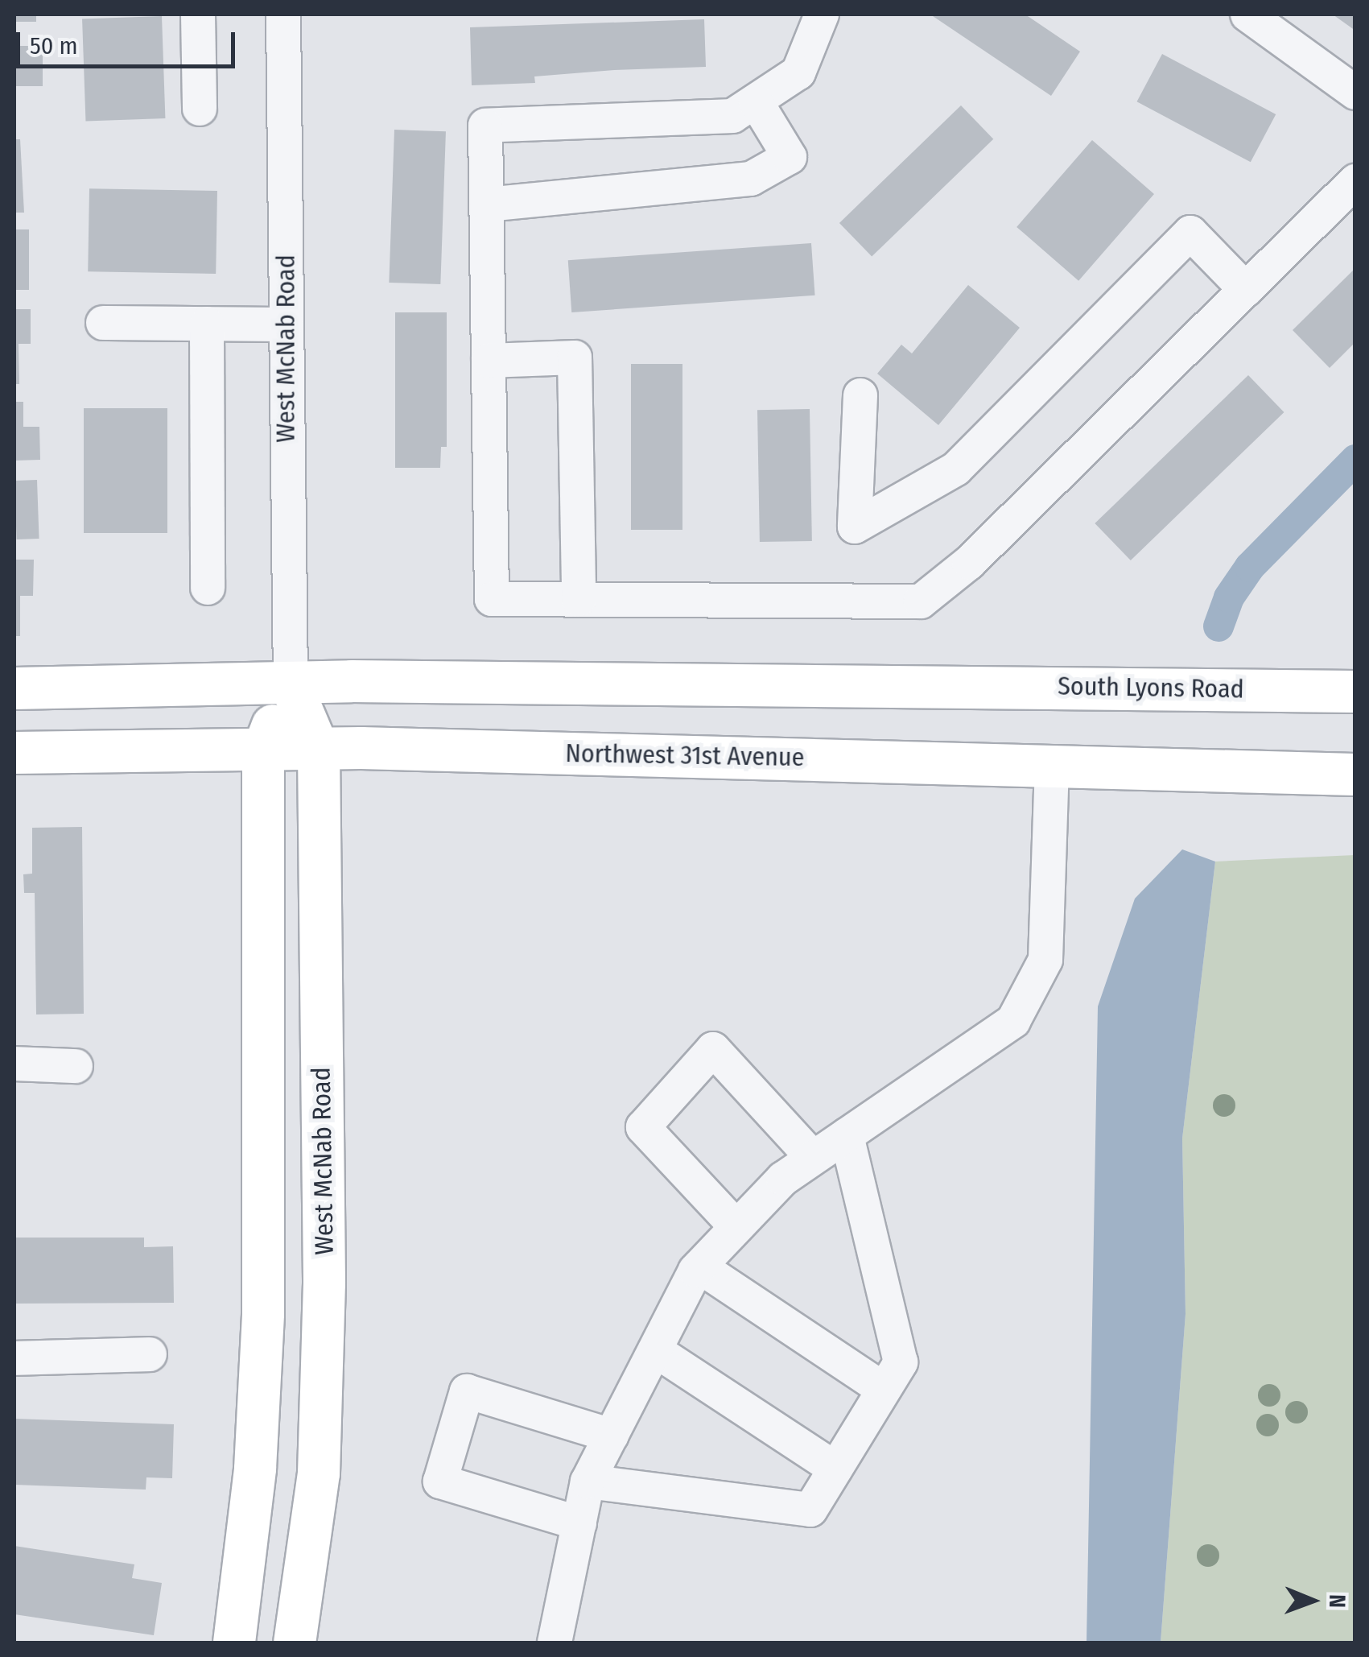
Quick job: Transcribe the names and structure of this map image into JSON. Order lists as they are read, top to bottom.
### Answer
{
  "streets": {
    "main road": ["West McNab Road", "South Lyons Road", "Northwest 31st Avenue"]
  },
  "crossings": [
    ["West McNab Road", "South Lyons Road"],
    ["West McNab Road", "Northwest 31st Avenue"]
  ],
  "scale_bar": "50 m",
  "north": "right"
}
